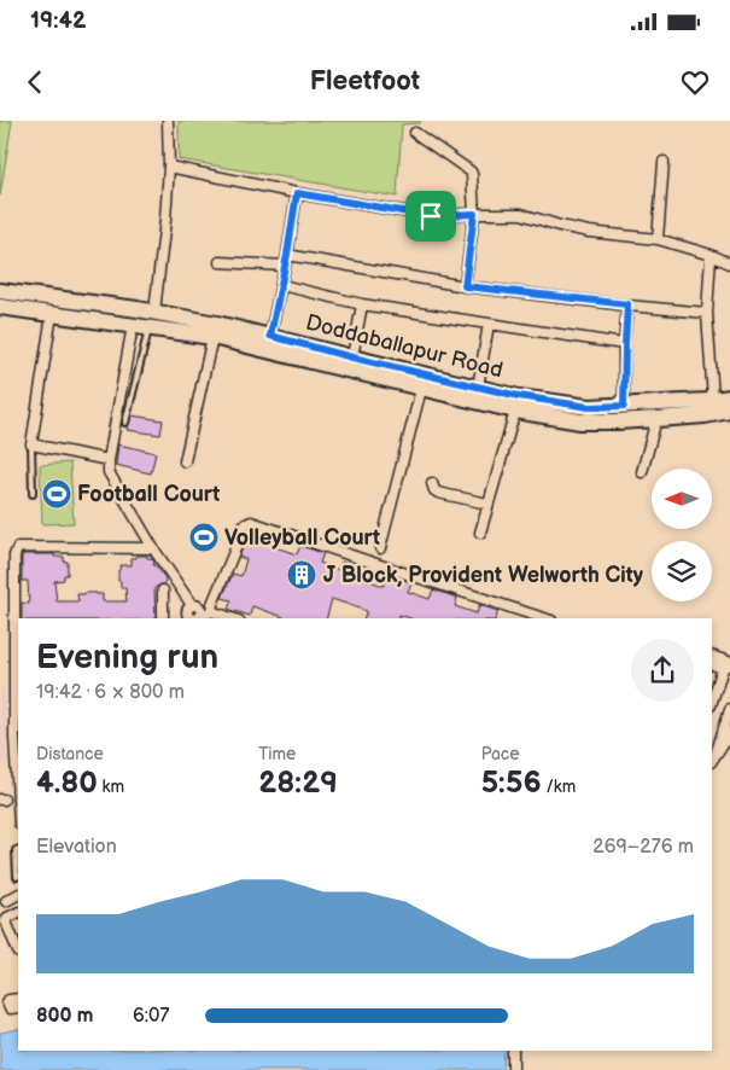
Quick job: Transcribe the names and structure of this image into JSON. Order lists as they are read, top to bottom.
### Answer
{
  "streets": {
    "main road": ["Doddaballapur Road"]
  },
  "places": {
    "sports": ["Football Court", "Volleyball Court"],
    "building": ["J Block, Provident Welworth City"]
  },
  "north": "left",
  "page": {
    "status": "19:42",
    "header": "Fleetfoot",
    "heading": ["Evening run", "19:42 · 6 × 800 m"],
    "stats": [
      ["Distance", "4.80 km"],
      ["Time", "28:29"],
      ["Pace", "5:56 /km"]
    ],
    "chart": ["Elevation", "269–276 m"],
    "list": [
      {
        "name": "800 m",
        "note": "6:07"
      }
    ]
  }
}
